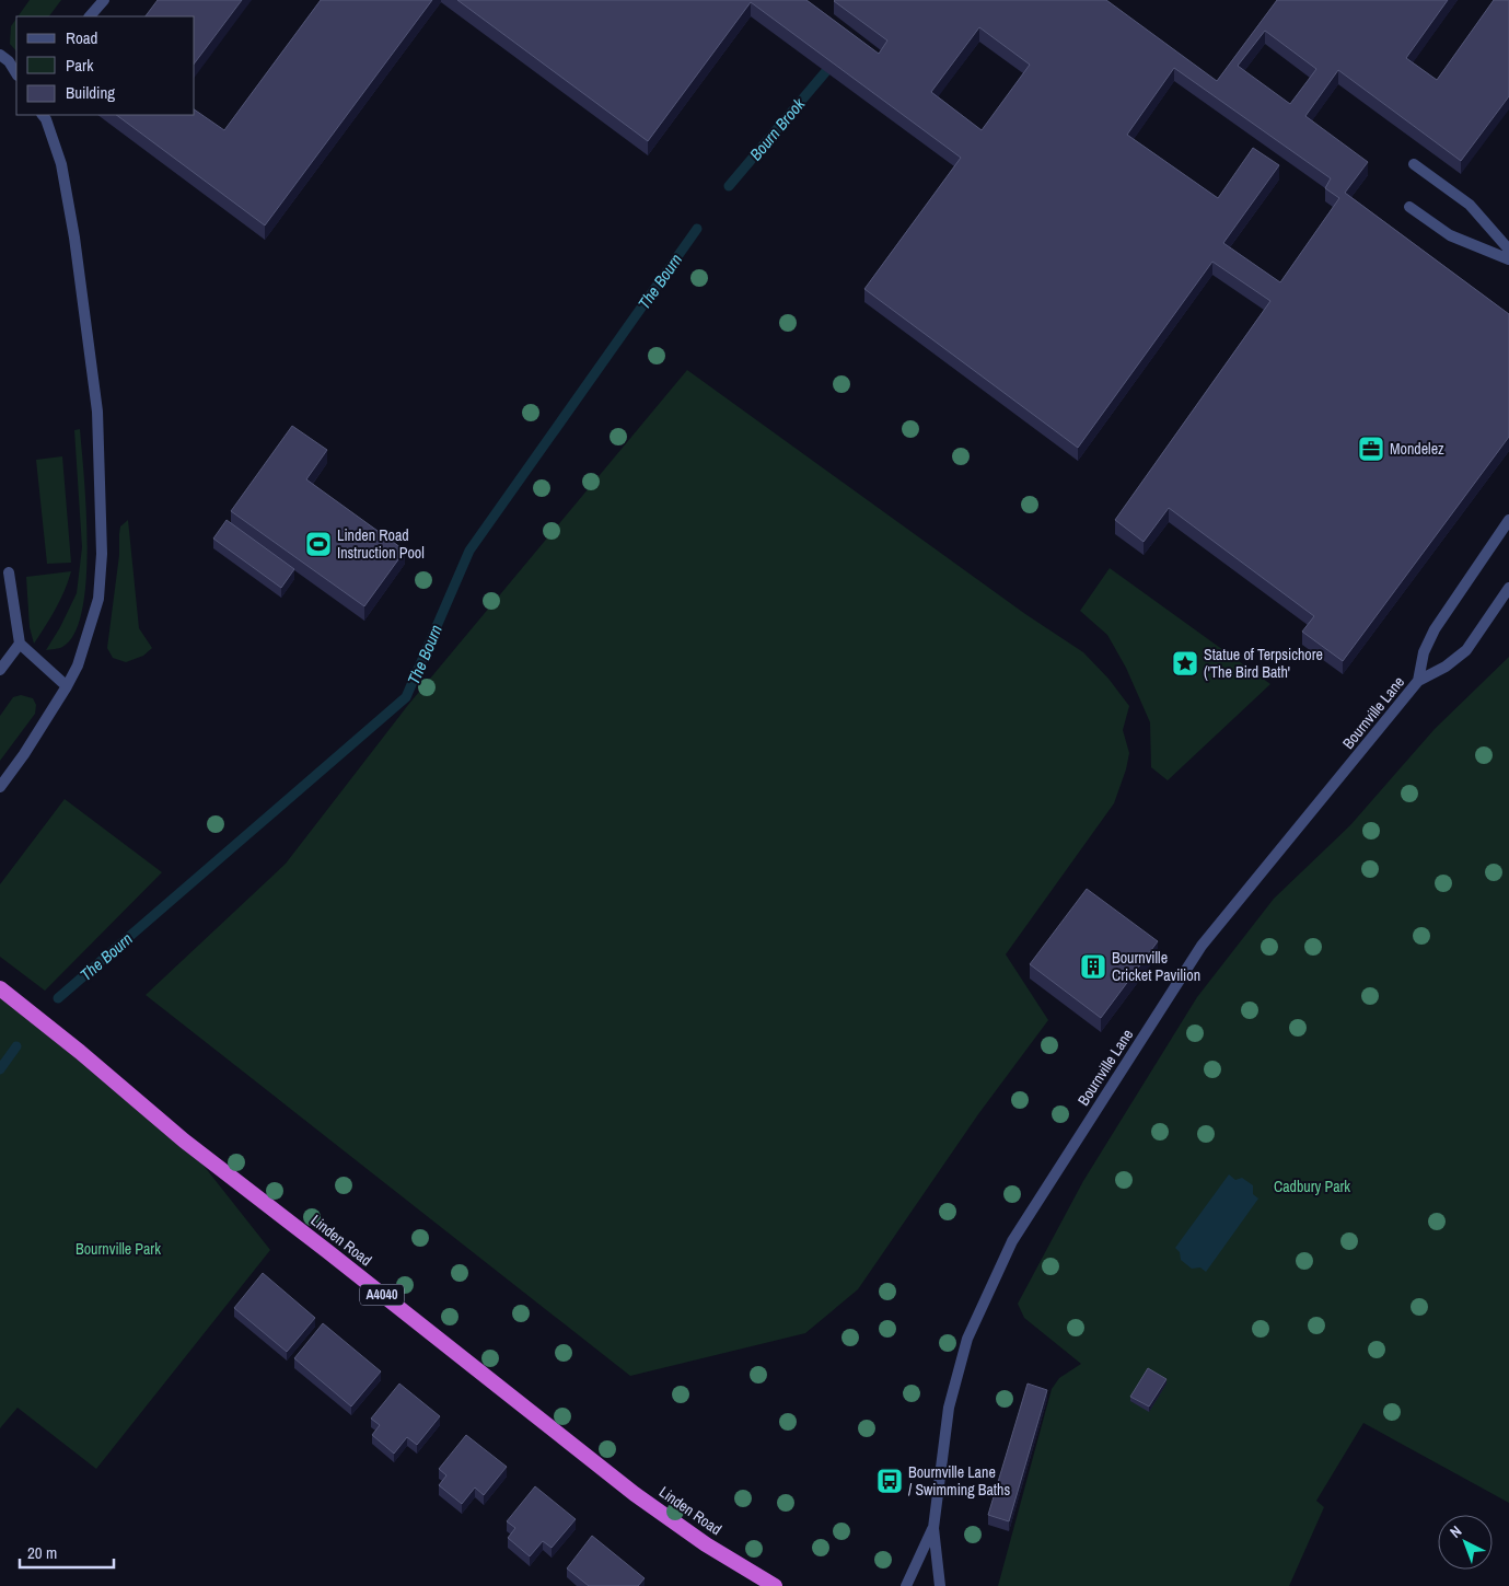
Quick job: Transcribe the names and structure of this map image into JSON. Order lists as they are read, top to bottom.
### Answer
{
  "streets": {
    "highway": ["Linden Road", "A4040"],
    "street": ["Bournville Lane"]
  },
  "water": ["Bourn Brook", "The Bourn"],
  "parks": ["Cadbury Park", "Bournville Park"],
  "places": {
    "office": ["Mondelez"],
    "sports": ["Linden Road Instruction Pool"],
    "place": ["Statue of Terpsichore ('The Bird Bath'"],
    "building": ["Bournville Cricket Pavilion"],
    "bus stop": ["Bournville Lane / Swimming Baths"]
  },
  "legend": ["Road", "Park", "Building"],
  "scale_bar": "20 m",
  "north": "top left"
}
